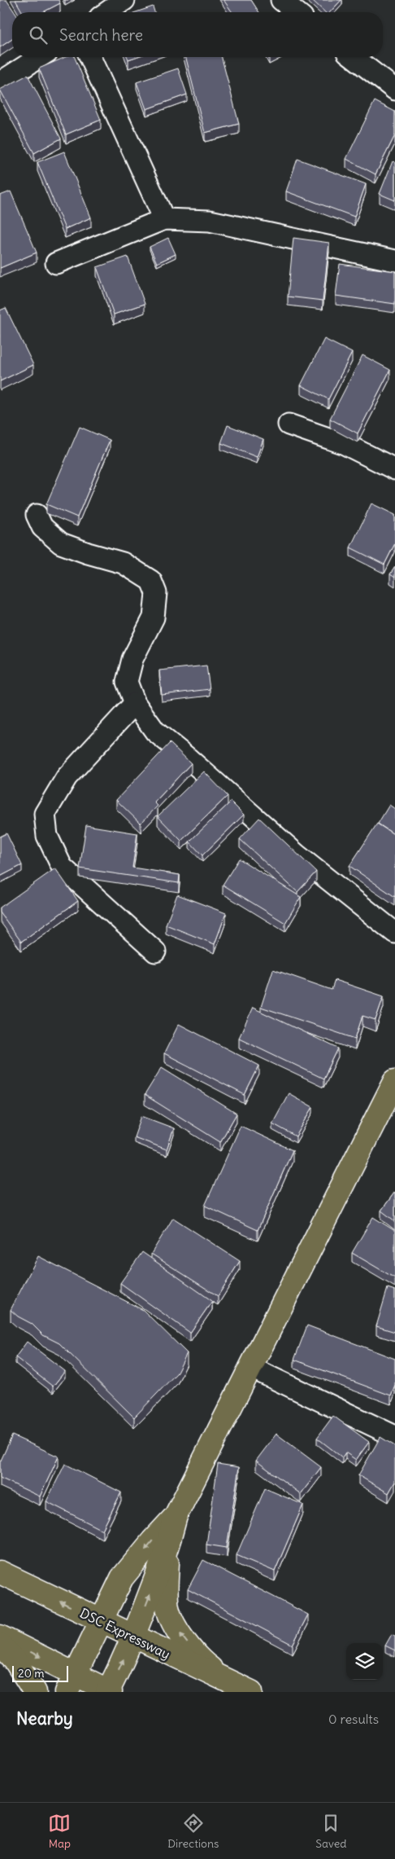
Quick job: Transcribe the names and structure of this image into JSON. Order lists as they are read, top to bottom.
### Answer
{
  "streets": {
    "main road": ["DSC Expressway"]
  },
  "scale_bar": "20 m",
  "page": {
    "search": "Search here",
    "scale": "20 m",
    "heading": ["Nearby", "0 results"],
    "nav": ["Map", "Directions", "Saved"]
  }
}
